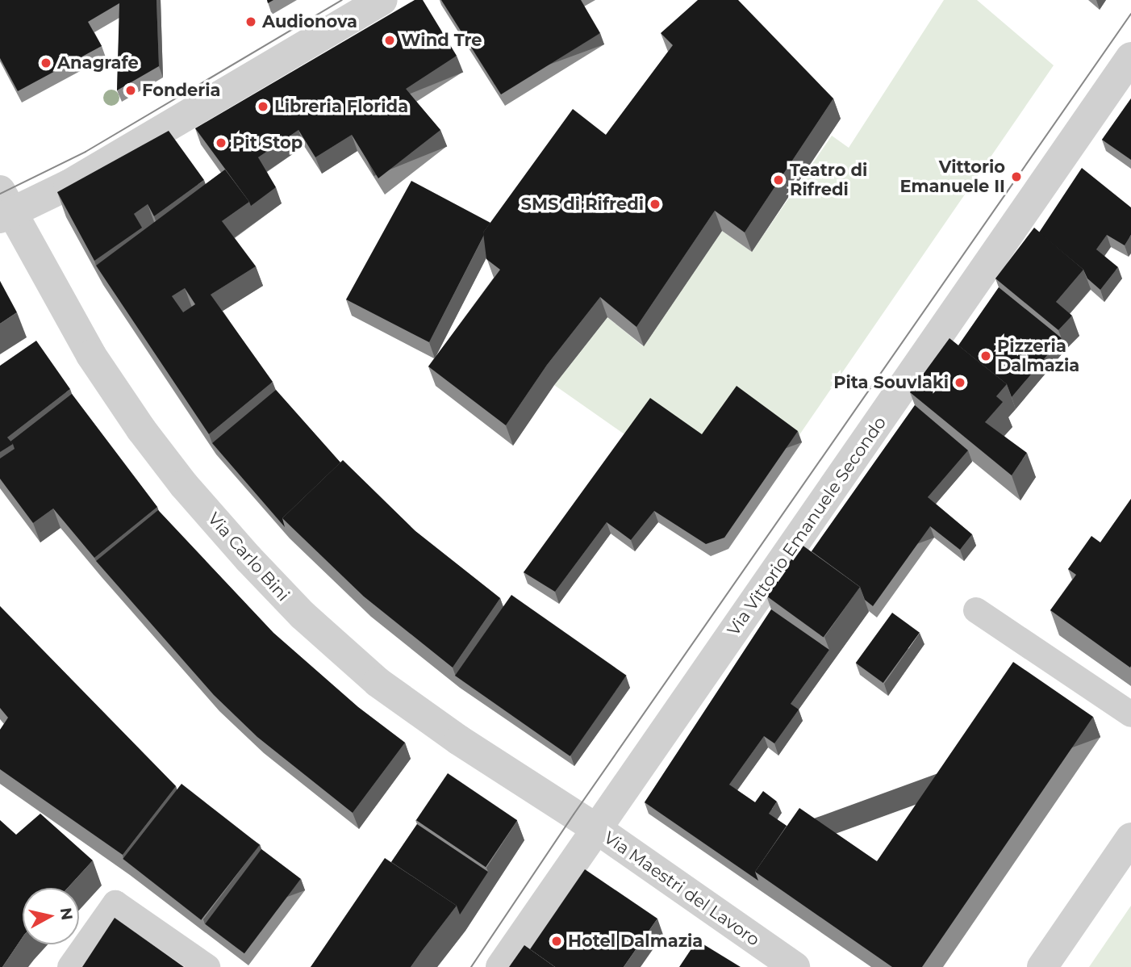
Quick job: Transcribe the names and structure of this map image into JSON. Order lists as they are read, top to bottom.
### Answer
{
  "streets": {
    "street": ["Via Vittorio Emanuele Secondo", "Via Carlo Bini", "Via Maestri del Lavoro"]
  },
  "crossings": [
    ["Via Vittorio Emanuele Secondo", "Via Carlo Bini"],
    ["Via Vittorio Emanuele Secondo", "Via Maestri del Lavoro"],
    ["Via Carlo Bini", "Via Maestri del Lavoro"]
  ],
  "places": [
    "Audionova",
    "Wind Tre",
    "Anagrafe",
    "Fonderia",
    "Libreria Florida",
    "Pit Stop",
    "Vittorio Emanuele II",
    "Teatro di Rifredi",
    "SMS di Rifredi",
    "Pizzeria Dalmazia",
    "Pita Souvlaki",
    "Hotel Dalmazia"
  ],
  "north": "right"
}
